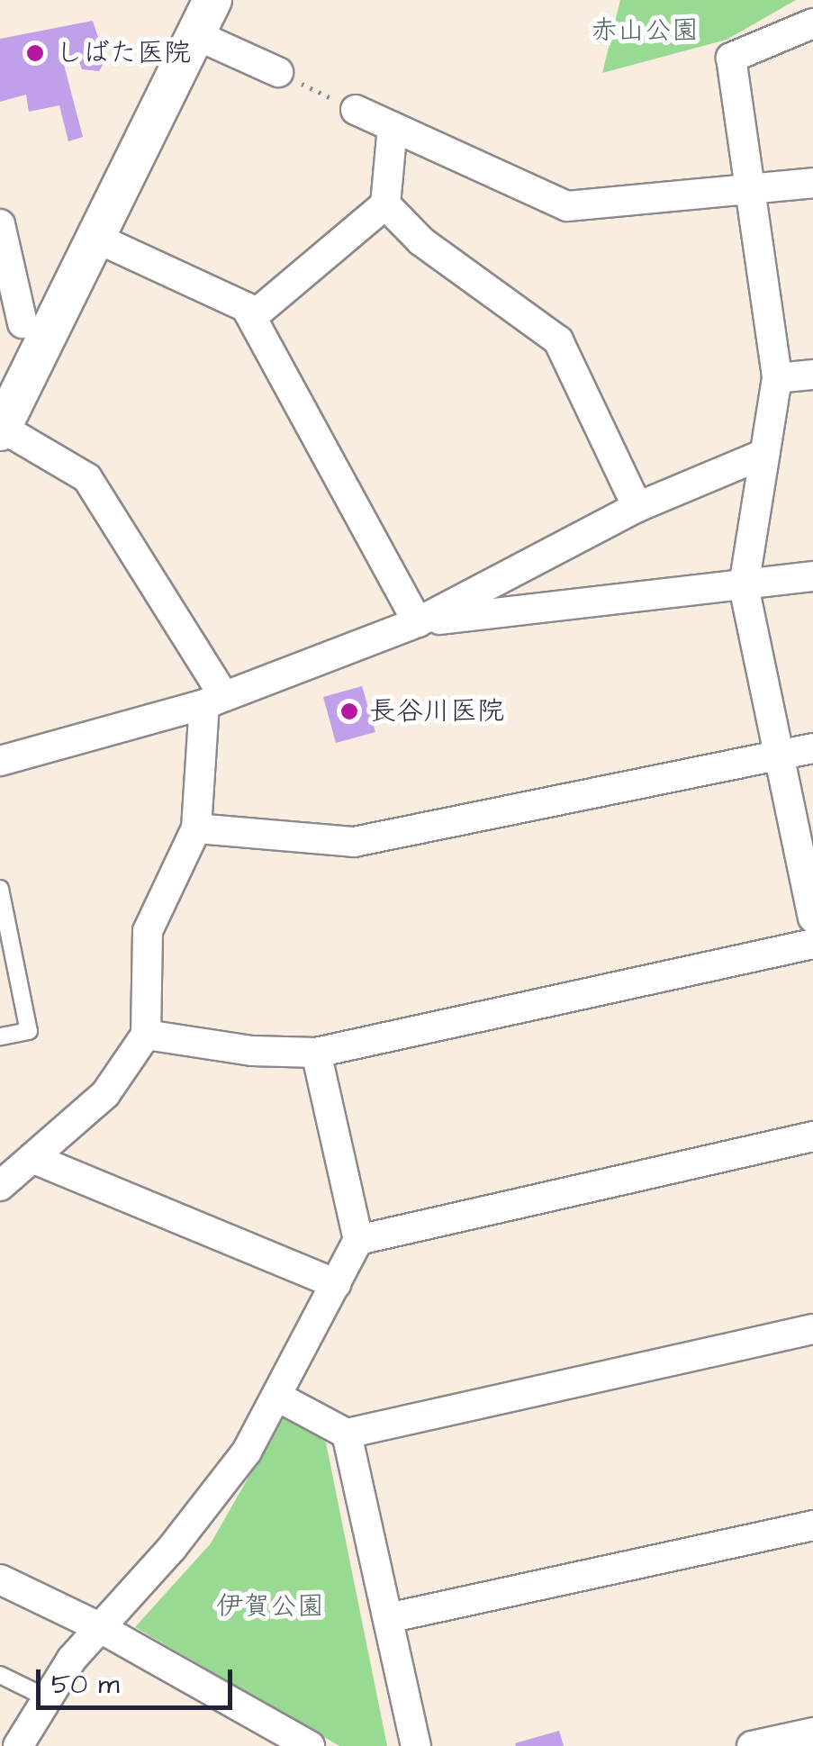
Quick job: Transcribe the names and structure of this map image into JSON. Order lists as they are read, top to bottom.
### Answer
{
  "parks": ["赤山公園", "伊賀公園"],
  "places": ["しばた医院", "長谷川医院"],
  "scale_bar": "50 m"
}
